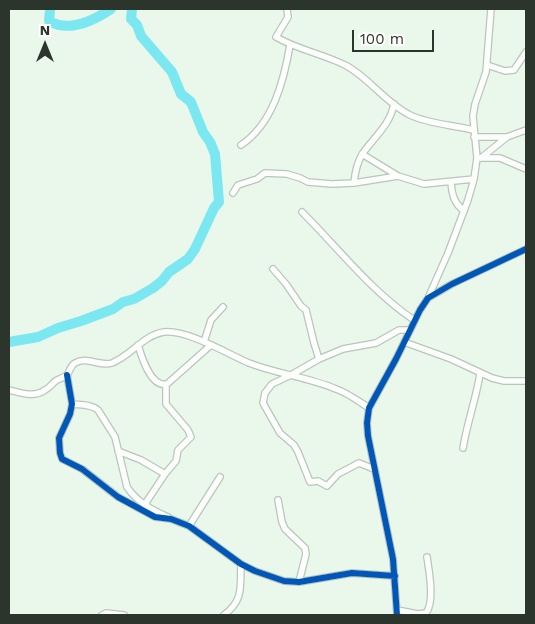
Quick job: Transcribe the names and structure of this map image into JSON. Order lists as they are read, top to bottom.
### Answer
{
  "scale_bar": "100 m",
  "north": "top"
}
